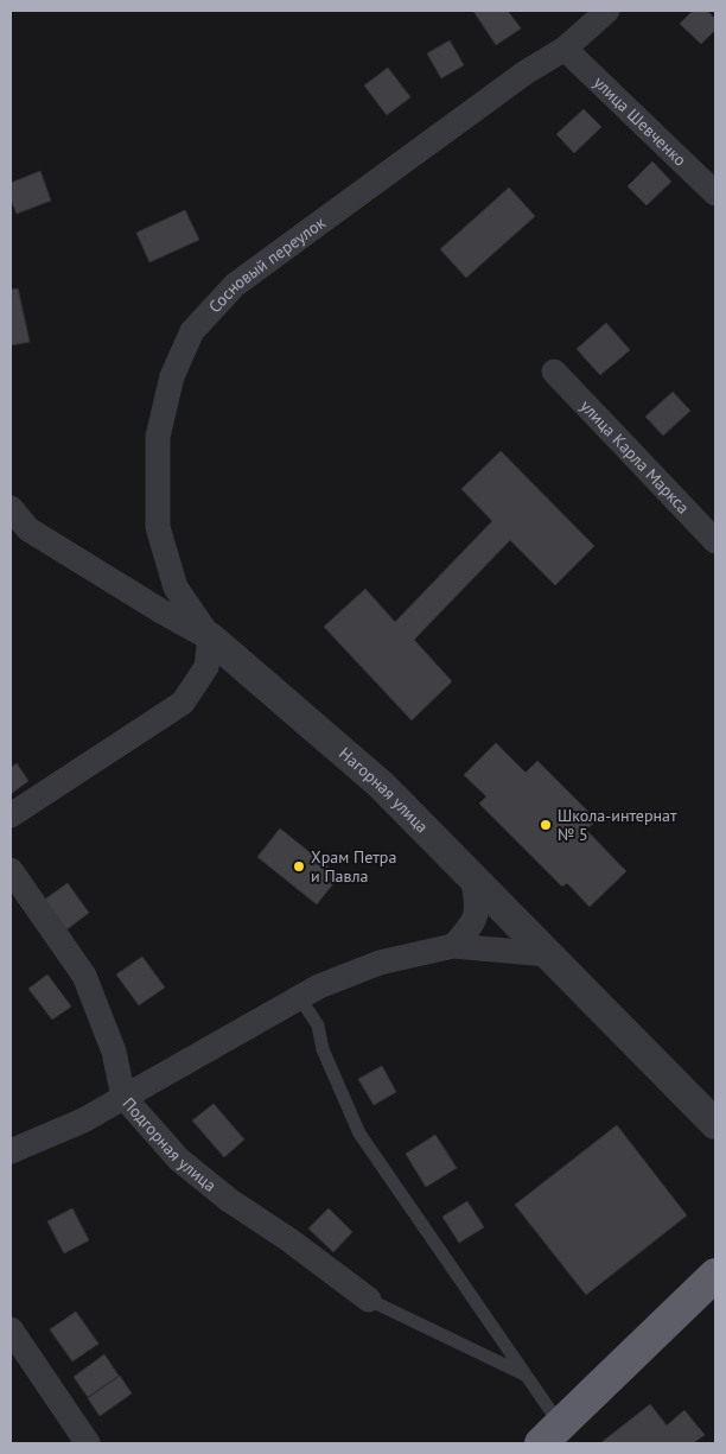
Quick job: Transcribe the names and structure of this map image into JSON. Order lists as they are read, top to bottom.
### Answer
{
  "streets": {
    "street": [
      "улица Шевченко",
      "Сосновый переулок",
      "улица Карла Маркса",
      "Нагорная улица",
      "Подгорная улица"
    ]
  },
  "crossings": [
    ["улица Шевченко", "Сосновый переулок"],
    ["Сосновый переулок", "Нагорная улица"]
  ],
  "places": ["Школа-интернат № 5", "Храм Петра и Павла"]
}
